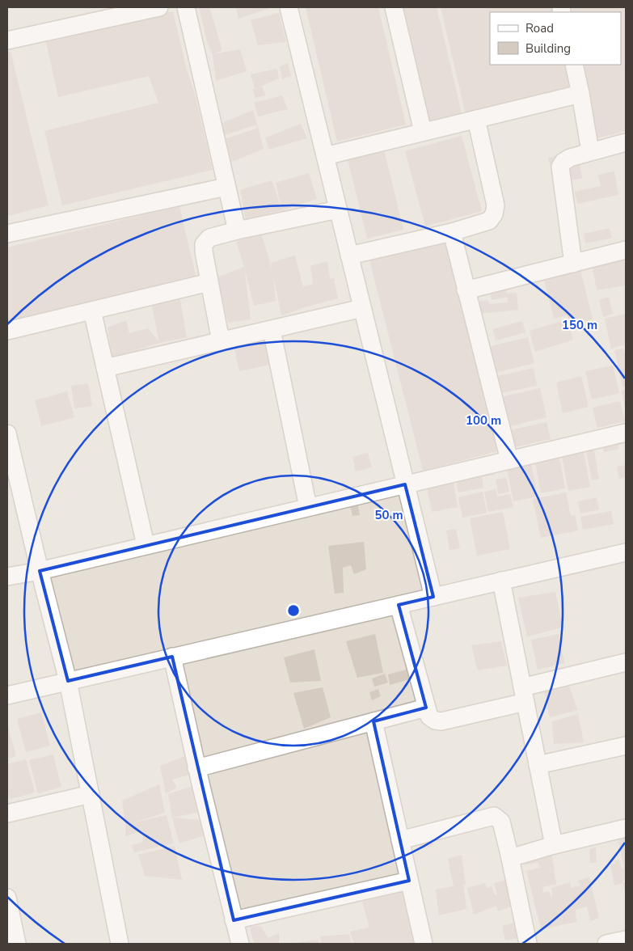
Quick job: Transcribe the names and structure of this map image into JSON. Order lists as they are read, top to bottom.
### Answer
{
  "legend": ["Road", "Building"],
  "rings": ["150 m", "100 m", "50 m"]
}
